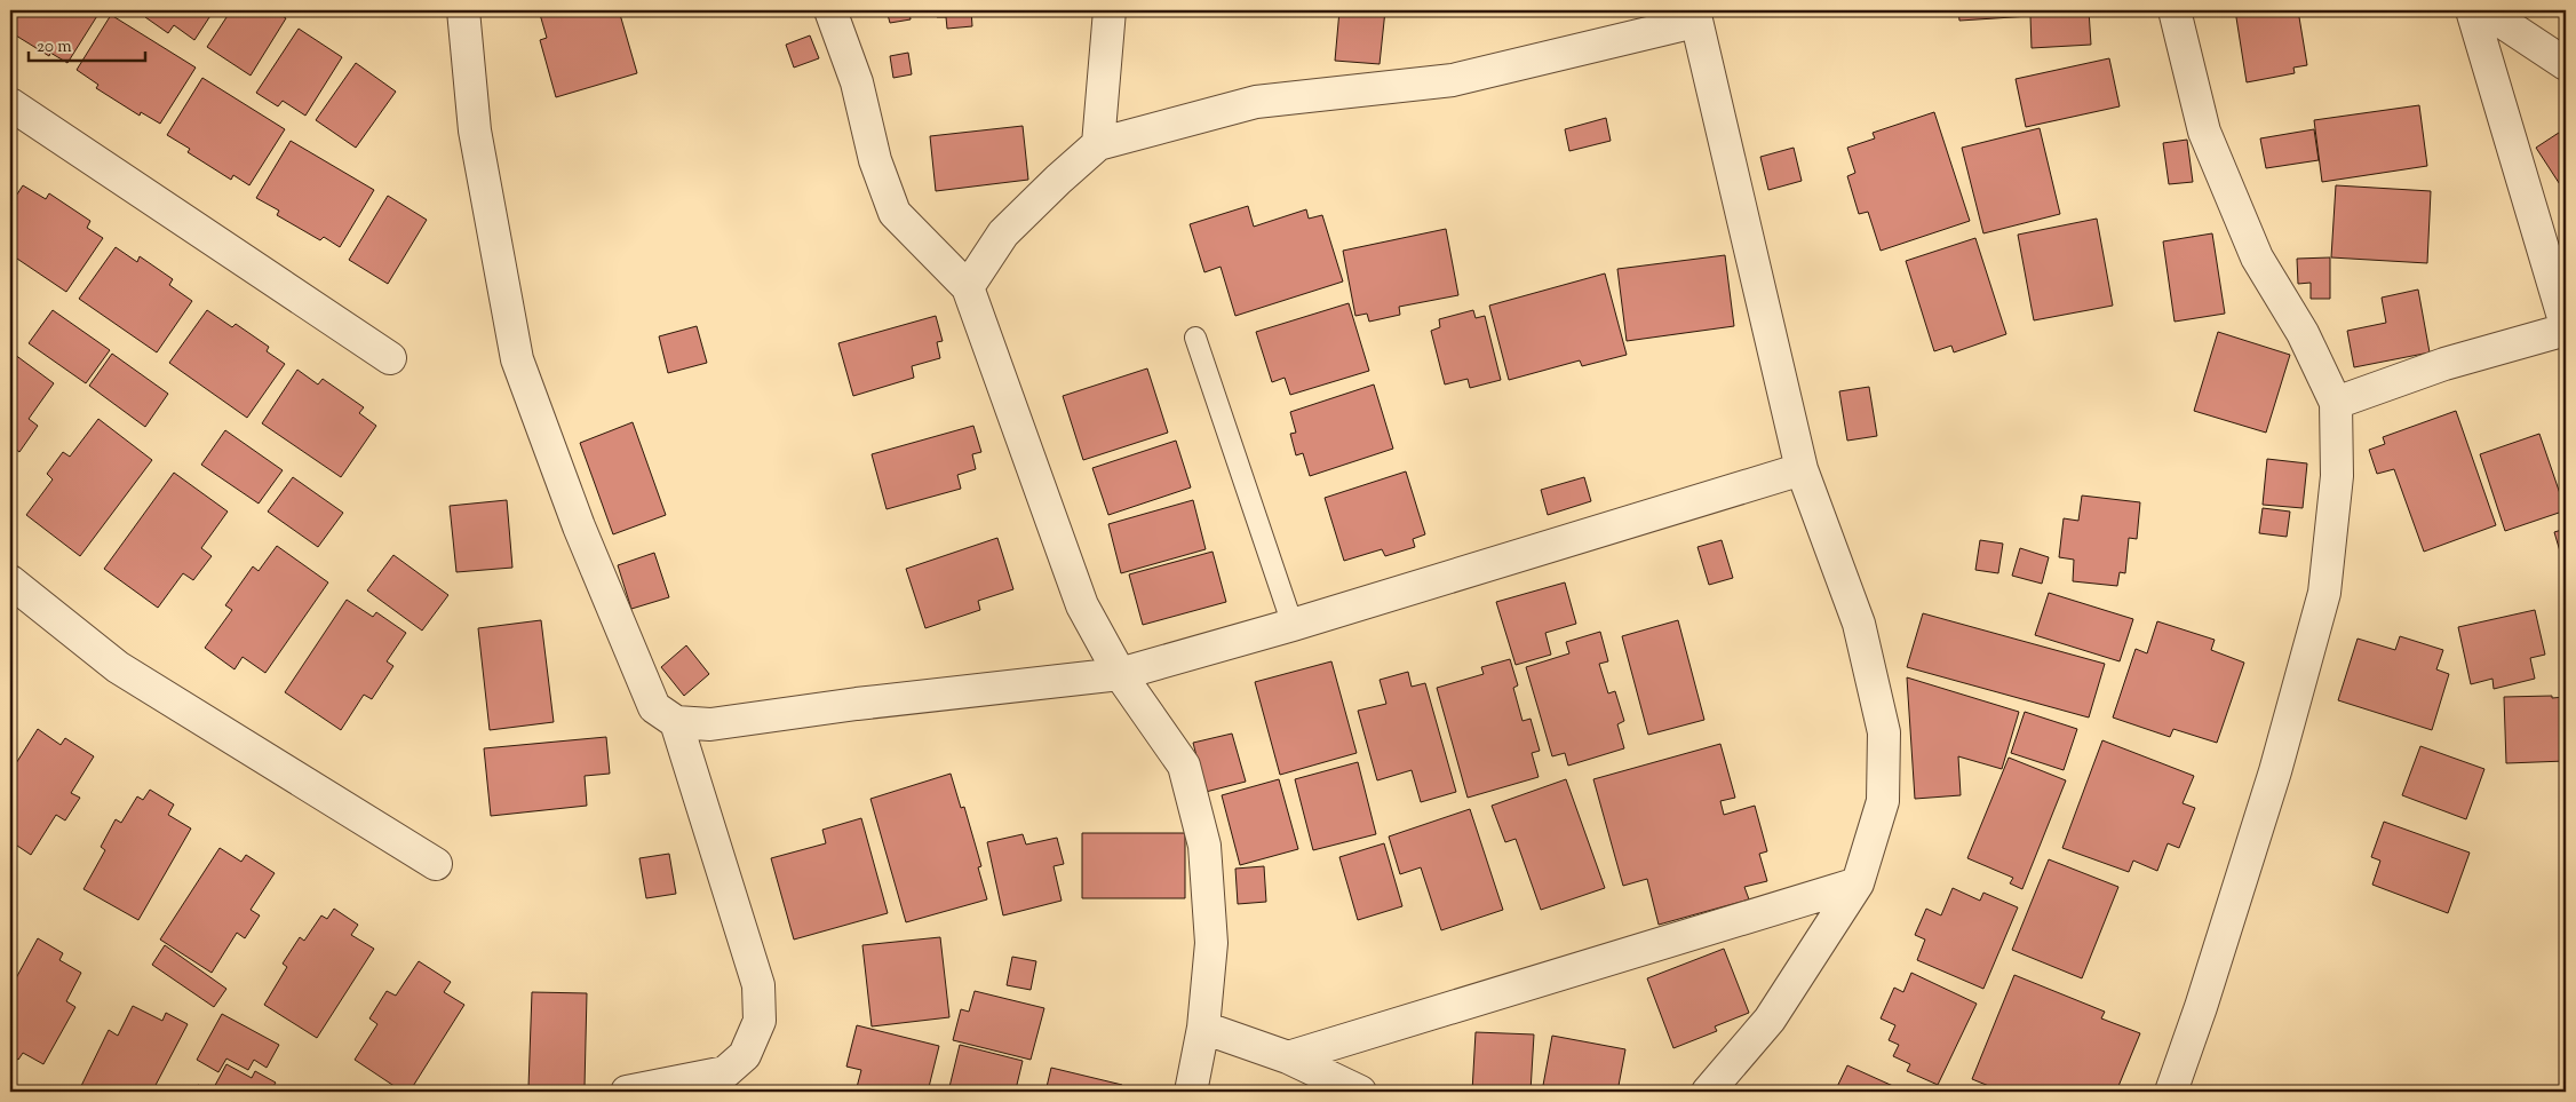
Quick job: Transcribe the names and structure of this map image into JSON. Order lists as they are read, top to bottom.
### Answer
{
  "scale_bar": "20 m"
}
